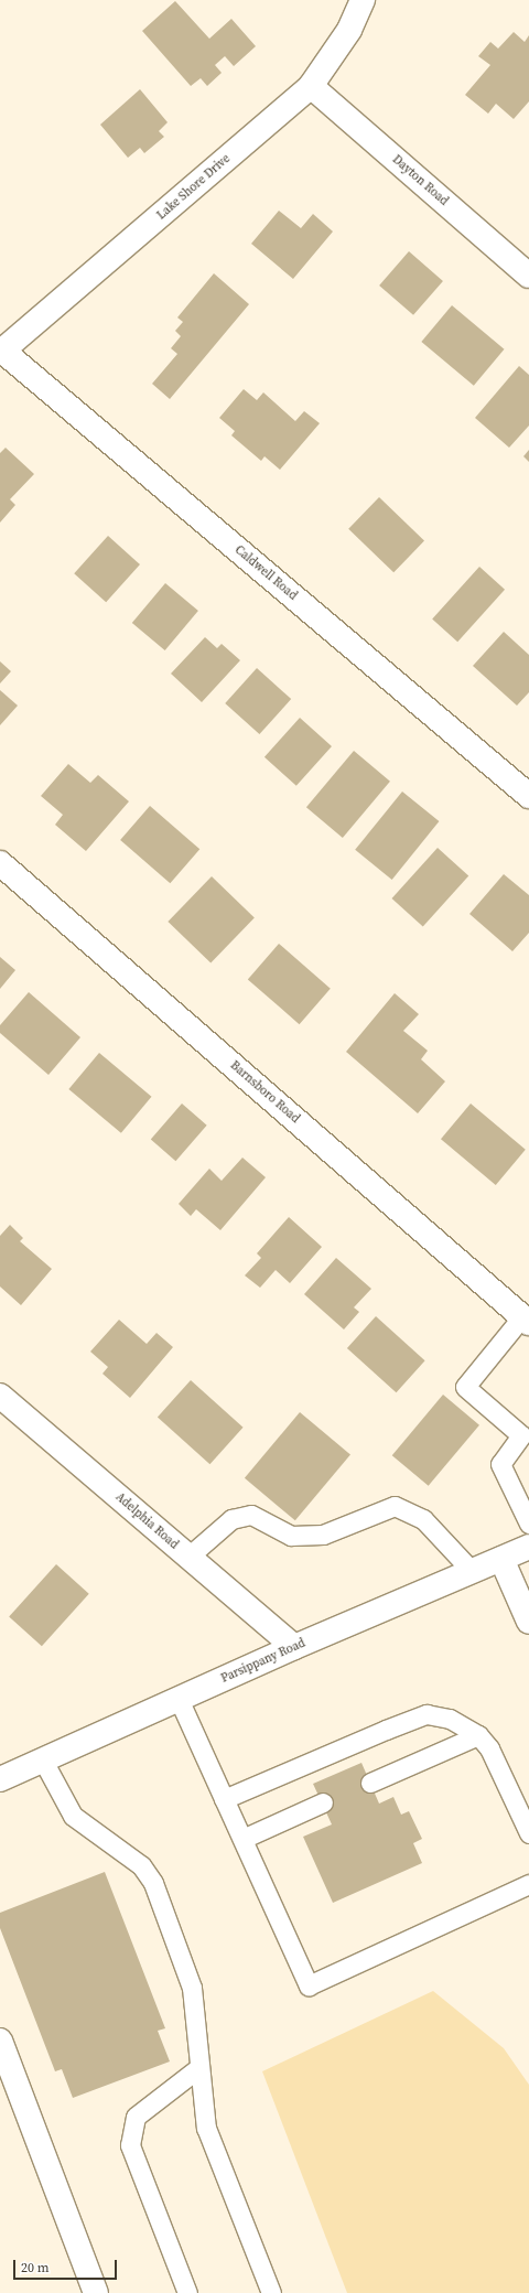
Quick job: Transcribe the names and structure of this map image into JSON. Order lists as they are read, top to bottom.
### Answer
{
  "streets": {
    "street": [
      "Dayton Road",
      "Lake Shore Drive",
      "Caldwell Road",
      "Barnsboro Road",
      "Adelphia Road",
      "Parsippany Road"
    ]
  },
  "crossings": [
    ["Dayton Road", "Lake Shore Drive"],
    ["Lake Shore Drive", "Caldwell Road"],
    ["Adelphia Road", "Parsippany Road"]
  ],
  "scale_bar": "20 m"
}
